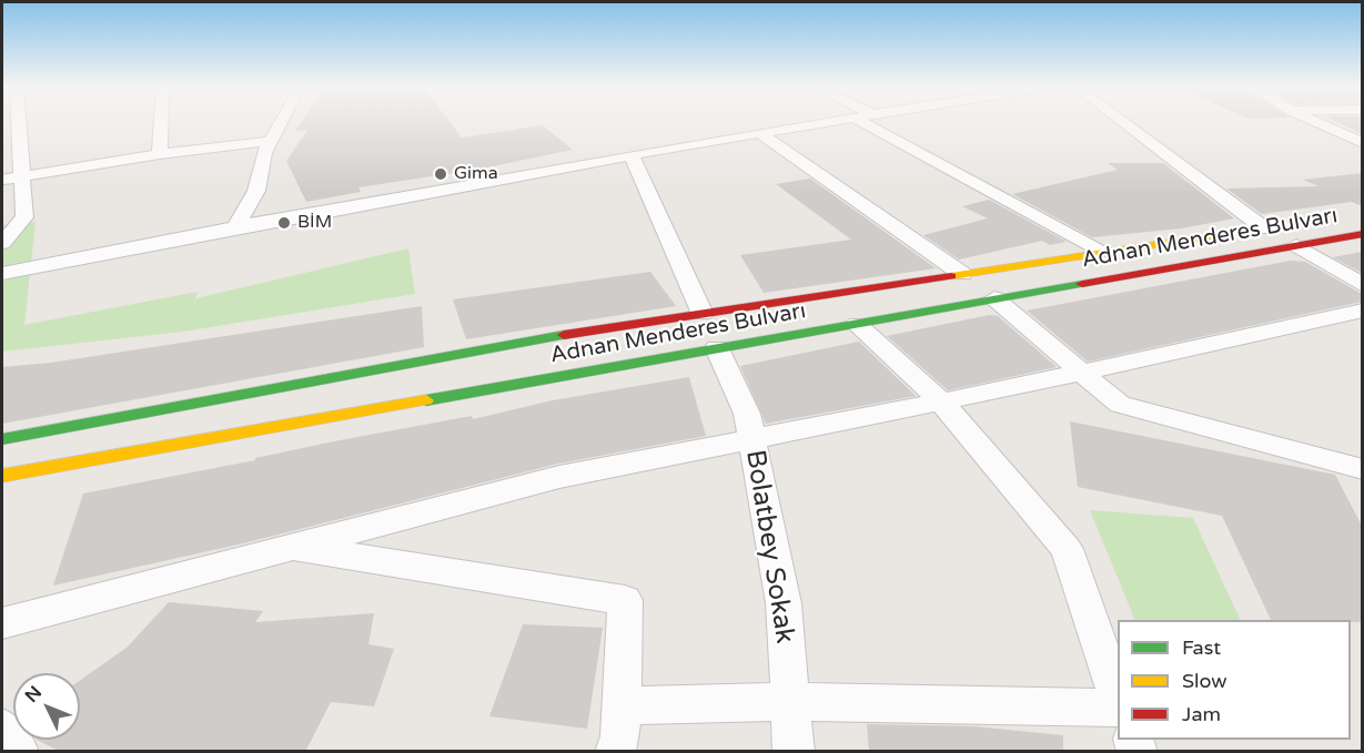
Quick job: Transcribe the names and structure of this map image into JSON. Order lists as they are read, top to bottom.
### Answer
{
  "streets": {
    "main road": ["Adnan Menderes Bulvarı"],
    "street": ["Bolatbey Sokak"]
  },
  "crossings": [
    ["Adnan Menderes Bulvarı", "Bolatbey Sokak"]
  ],
  "places": ["Gima", "BİM"],
  "legend": ["Fast", "Slow", "Jam"],
  "north": "top left"
}
